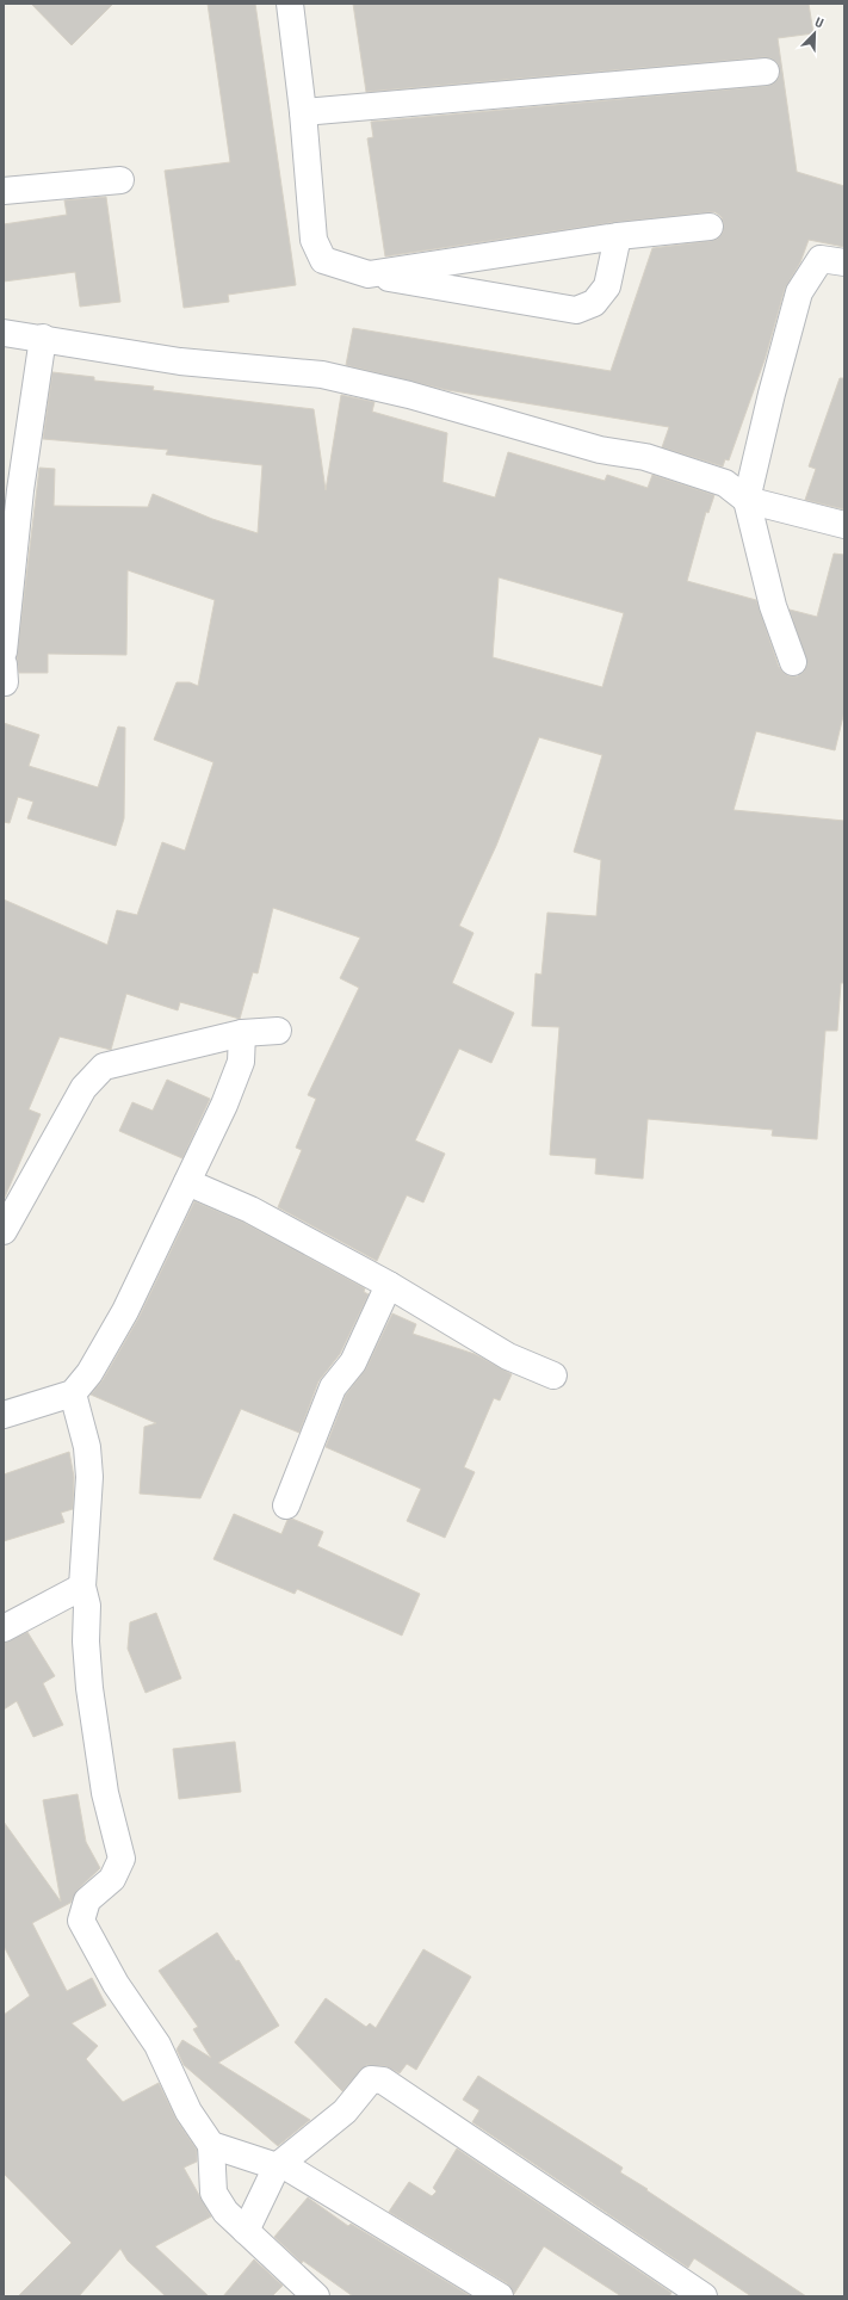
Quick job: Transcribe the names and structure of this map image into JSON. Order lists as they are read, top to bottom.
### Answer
{
  "north": "top right"
}
